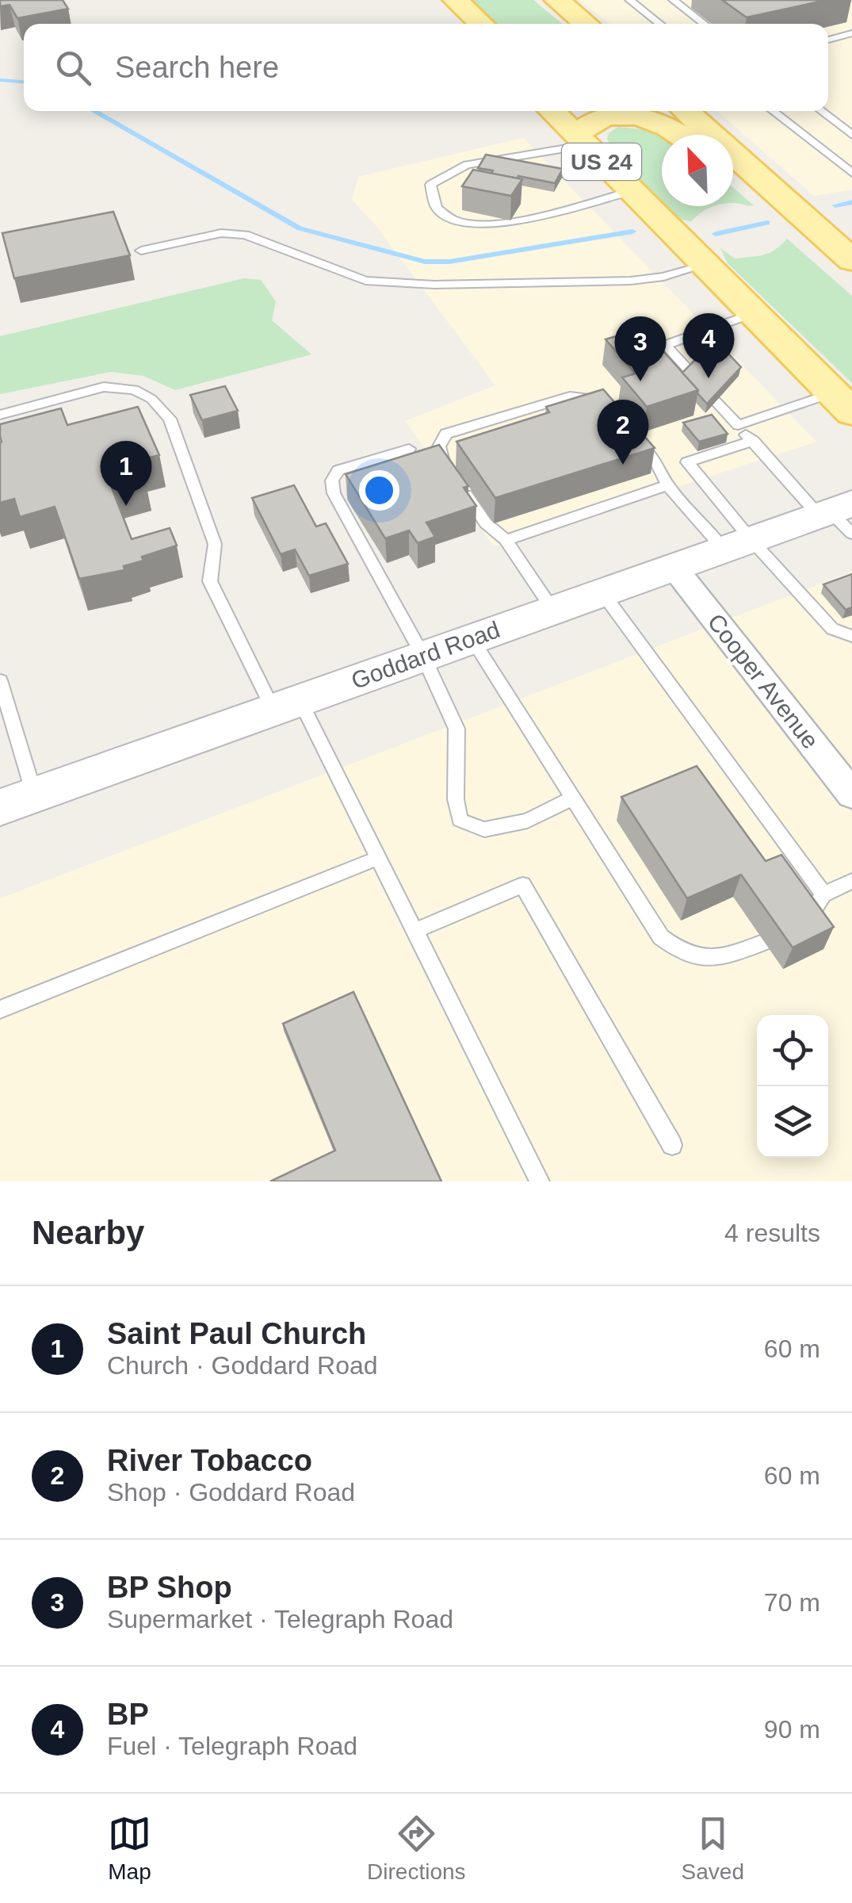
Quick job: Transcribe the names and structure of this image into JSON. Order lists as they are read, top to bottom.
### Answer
{
  "streets": {
    "main road": ["US 24", "Goddard Road"],
    "street": ["Cooper Avenue"]
  },
  "crossings": [
    ["Goddard Road", "Cooper Avenue"]
  ],
  "north": "top left",
  "page": {
    "search": "Search here",
    "pins": [
      "4",
      "3",
      "2",
      "1"
    ],
    "heading": ["Nearby", "4 results"],
    "list": [
      {
        "mark": "1",
        "name": "Saint Paul Church",
        "note": "Church · Goddard Road",
        "value": "60 m"
      },
      {
        "mark": "2",
        "name": "River Tobacco",
        "note": "Shop · Goddard Road",
        "value": "60 m"
      },
      {
        "mark": "3",
        "name": "BP Shop",
        "note": "Supermarket · Telegraph Road",
        "value": "70 m"
      },
      {
        "mark": "4",
        "name": "BP",
        "note": "Fuel · Telegraph Road",
        "value": "90 m"
      }
    ],
    "nav": ["Map", "Directions", "Saved"]
  }
}
